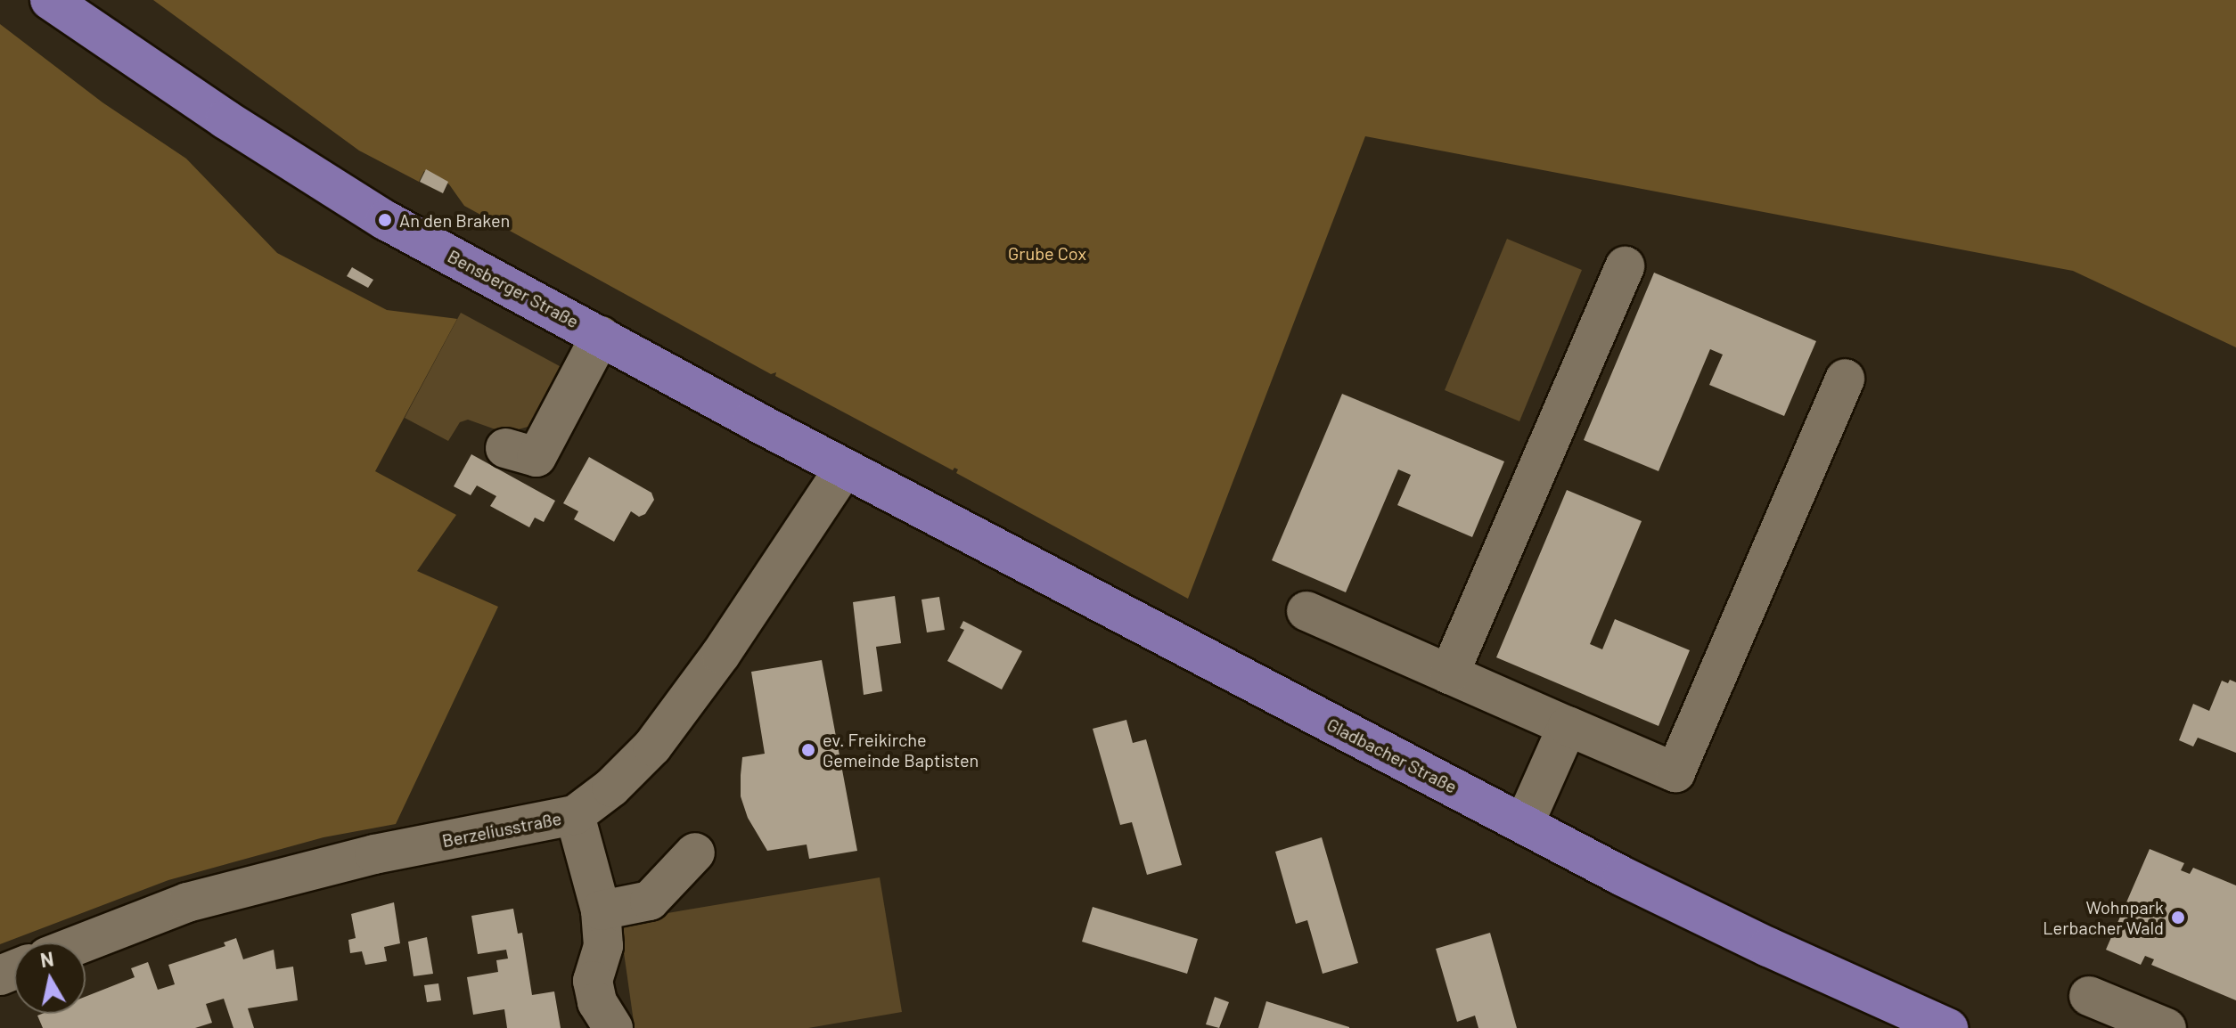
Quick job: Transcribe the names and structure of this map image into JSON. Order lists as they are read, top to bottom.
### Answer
{
  "streets": {
    "main road": ["Bensberger Straße", "Gladbacher Straße"],
    "street": ["Berzeliusstraße"]
  },
  "crossings": [
    ["Bensberger Straße", "Gladbacher Straße"],
    ["Bensberger Straße", "Berzeliusstraße"],
    ["Gladbacher Straße", "Berzeliusstraße"]
  ],
  "parks": ["Grube Cox"],
  "places": ["An den Braken", "ev. Freikirche Gemeinde Baptisten", "Wohnpark Lerbacher Wald"],
  "north": "top"
}
